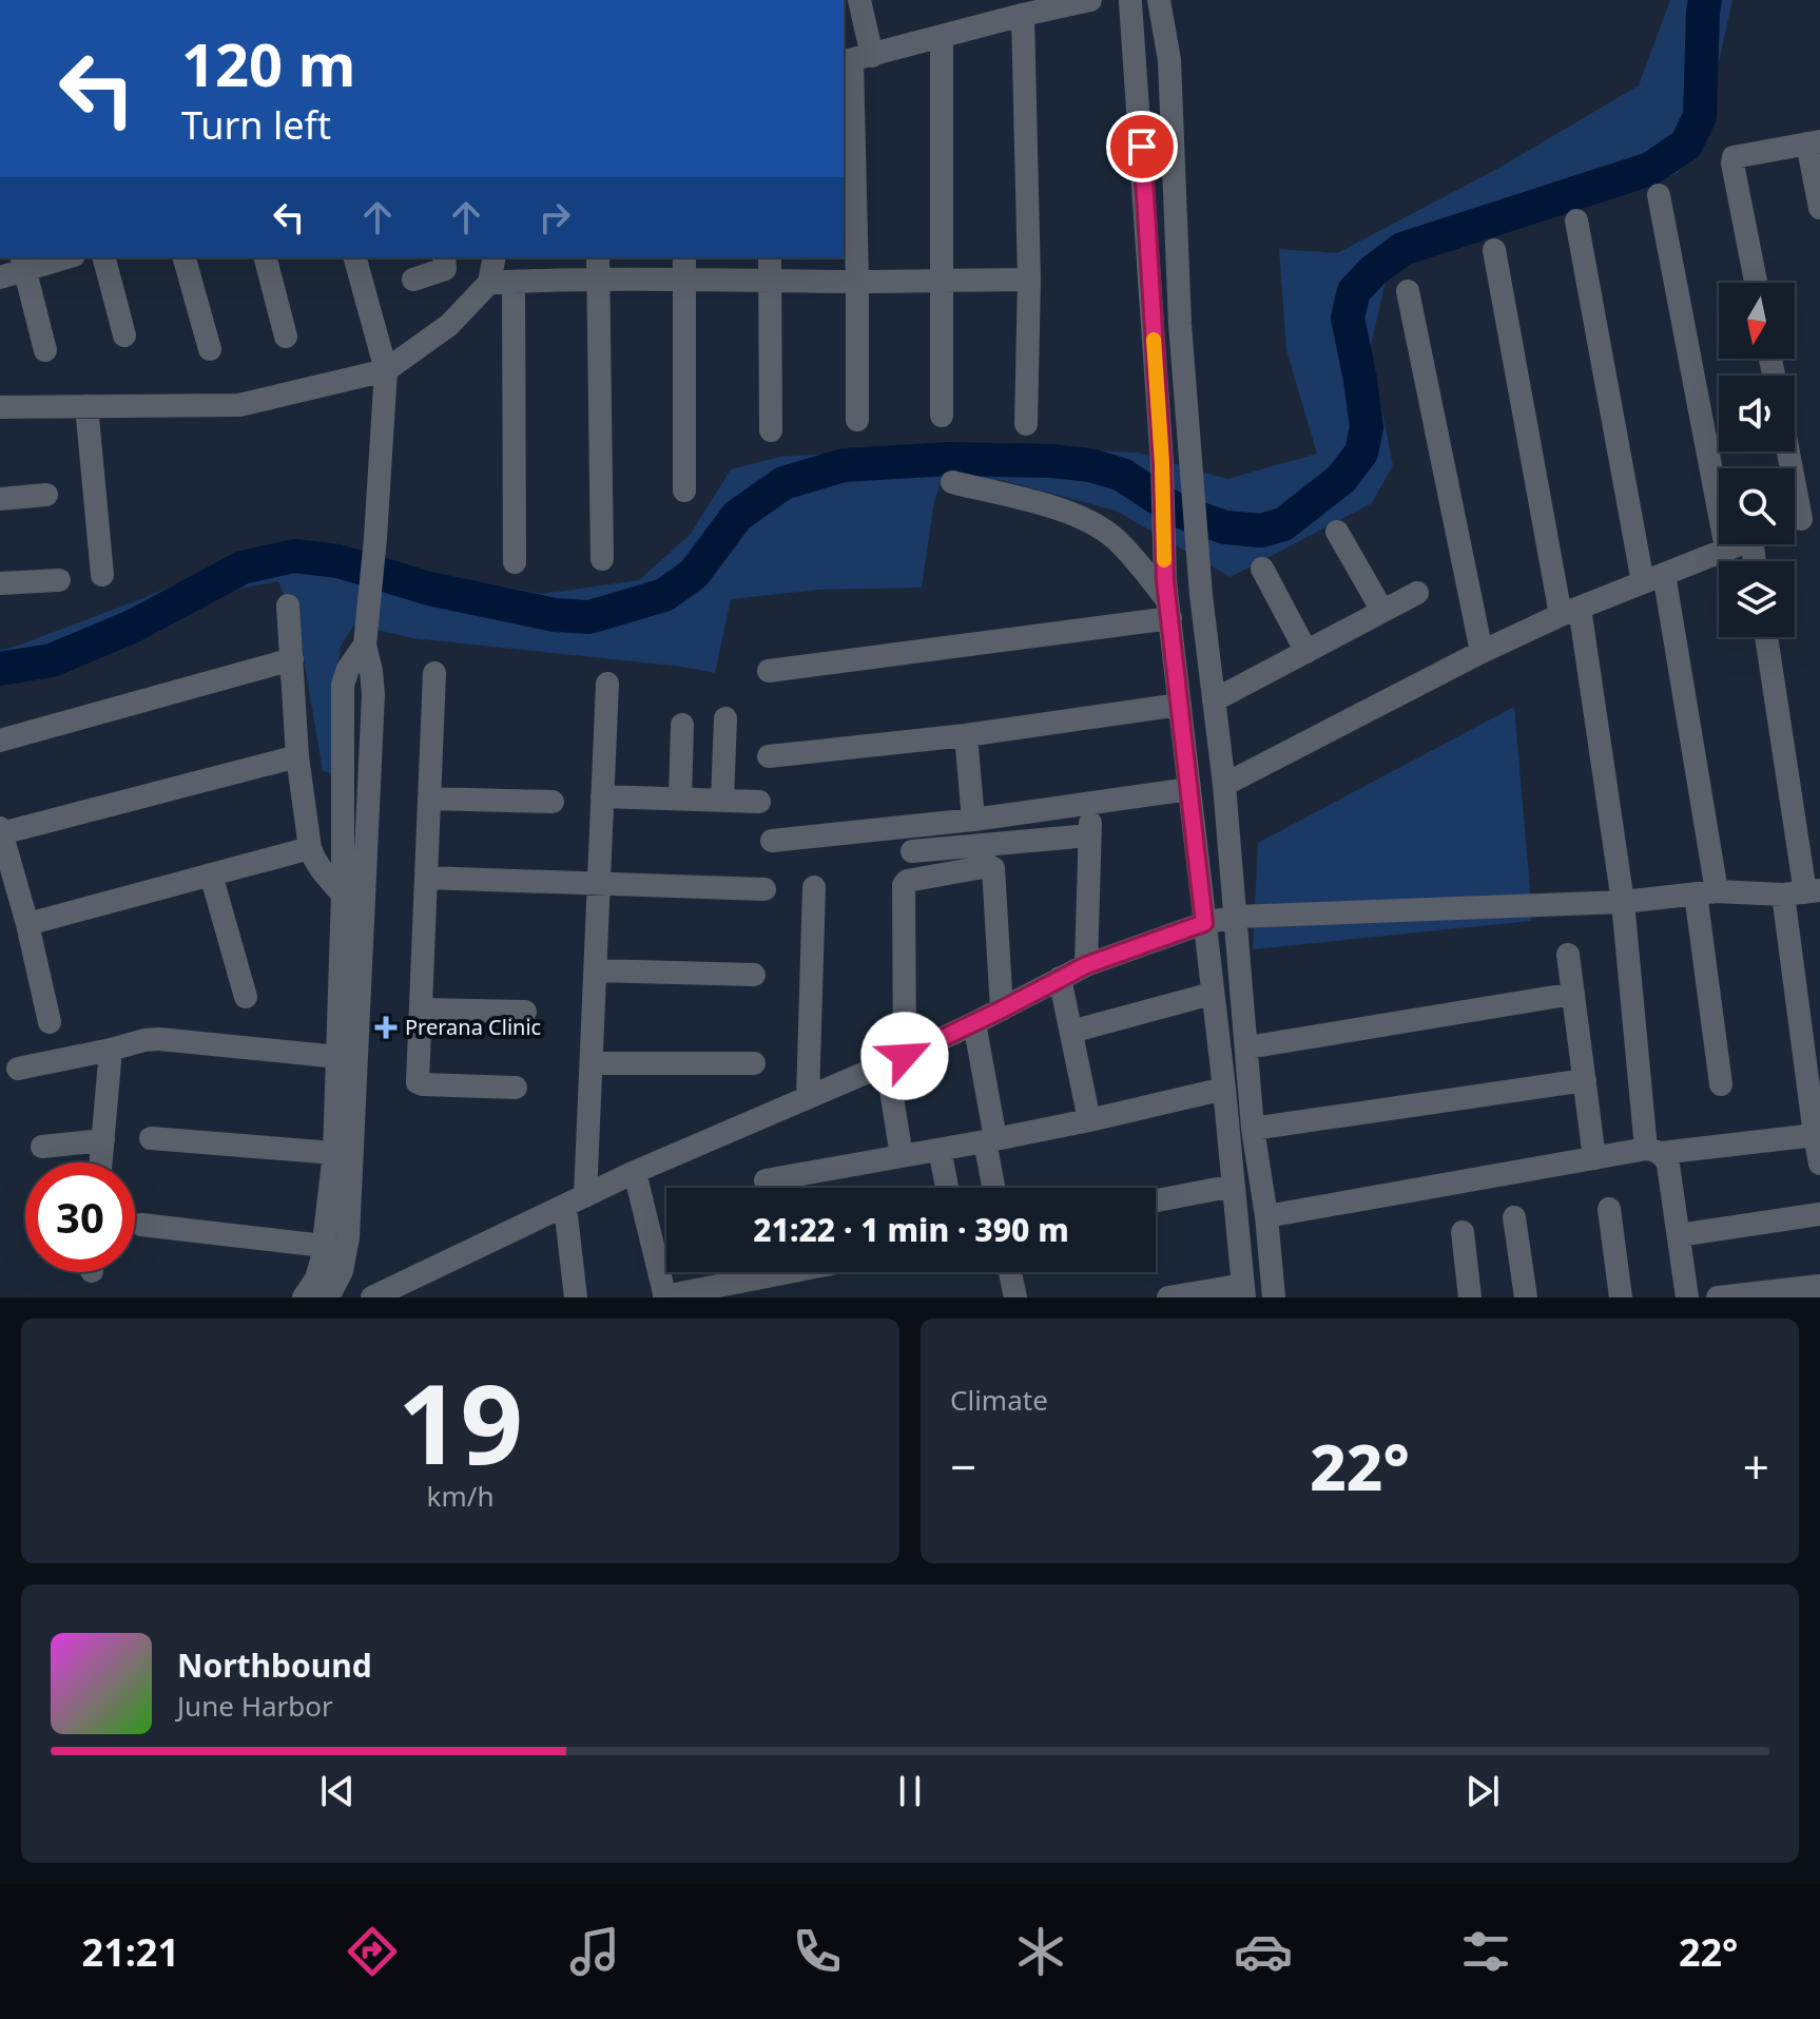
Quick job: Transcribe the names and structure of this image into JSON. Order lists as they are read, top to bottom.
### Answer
{
  "places": {
    "health": ["Prerana Clinic"]
  },
  "north": "bottom",
  "page": {
    "turn": ["120 m", "Turn left"],
    "limit": "30",
    "trip": "21:22 · 1 min · 390 m",
    "tile": [
      ["19", "km/h"],
      "Climate"
    ],
    "heat": ["−", "22°", "+"],
    "song": ["Northbound", "June Harbor"],
    "tabs": ["21:21", "22°"]
  }
}
